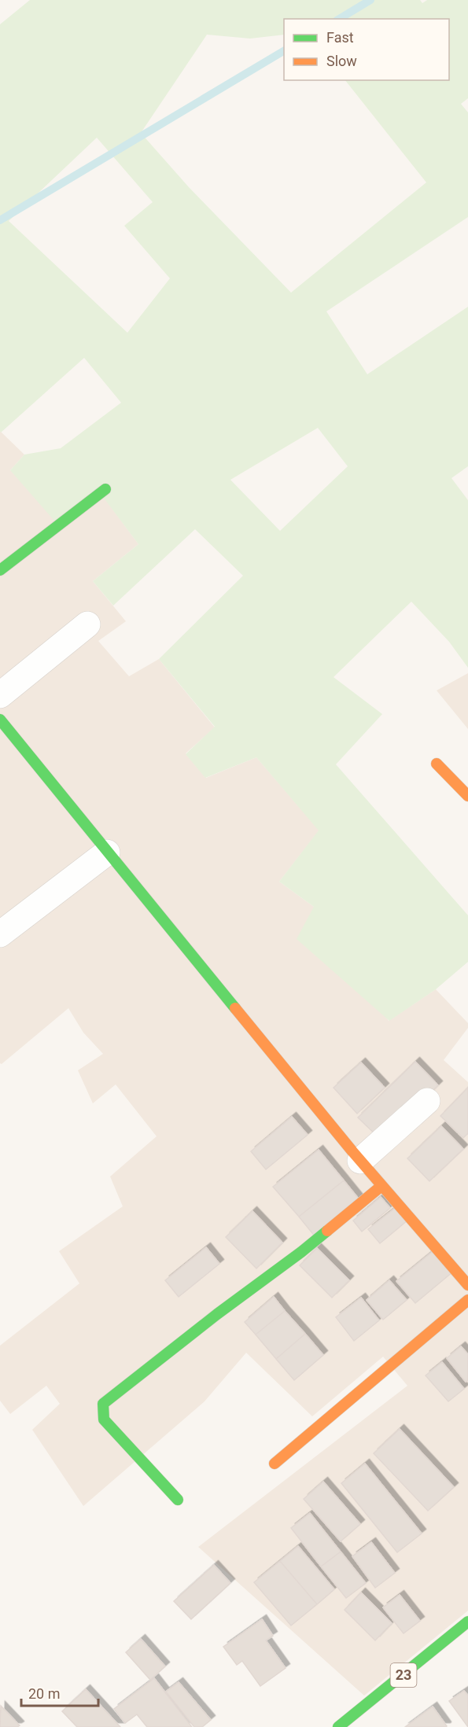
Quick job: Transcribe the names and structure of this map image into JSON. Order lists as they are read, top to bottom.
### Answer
{
  "streets": {
    "main road": ["23"]
  },
  "legend": ["Fast", "Slow"],
  "scale_bar": "20 m"
}
